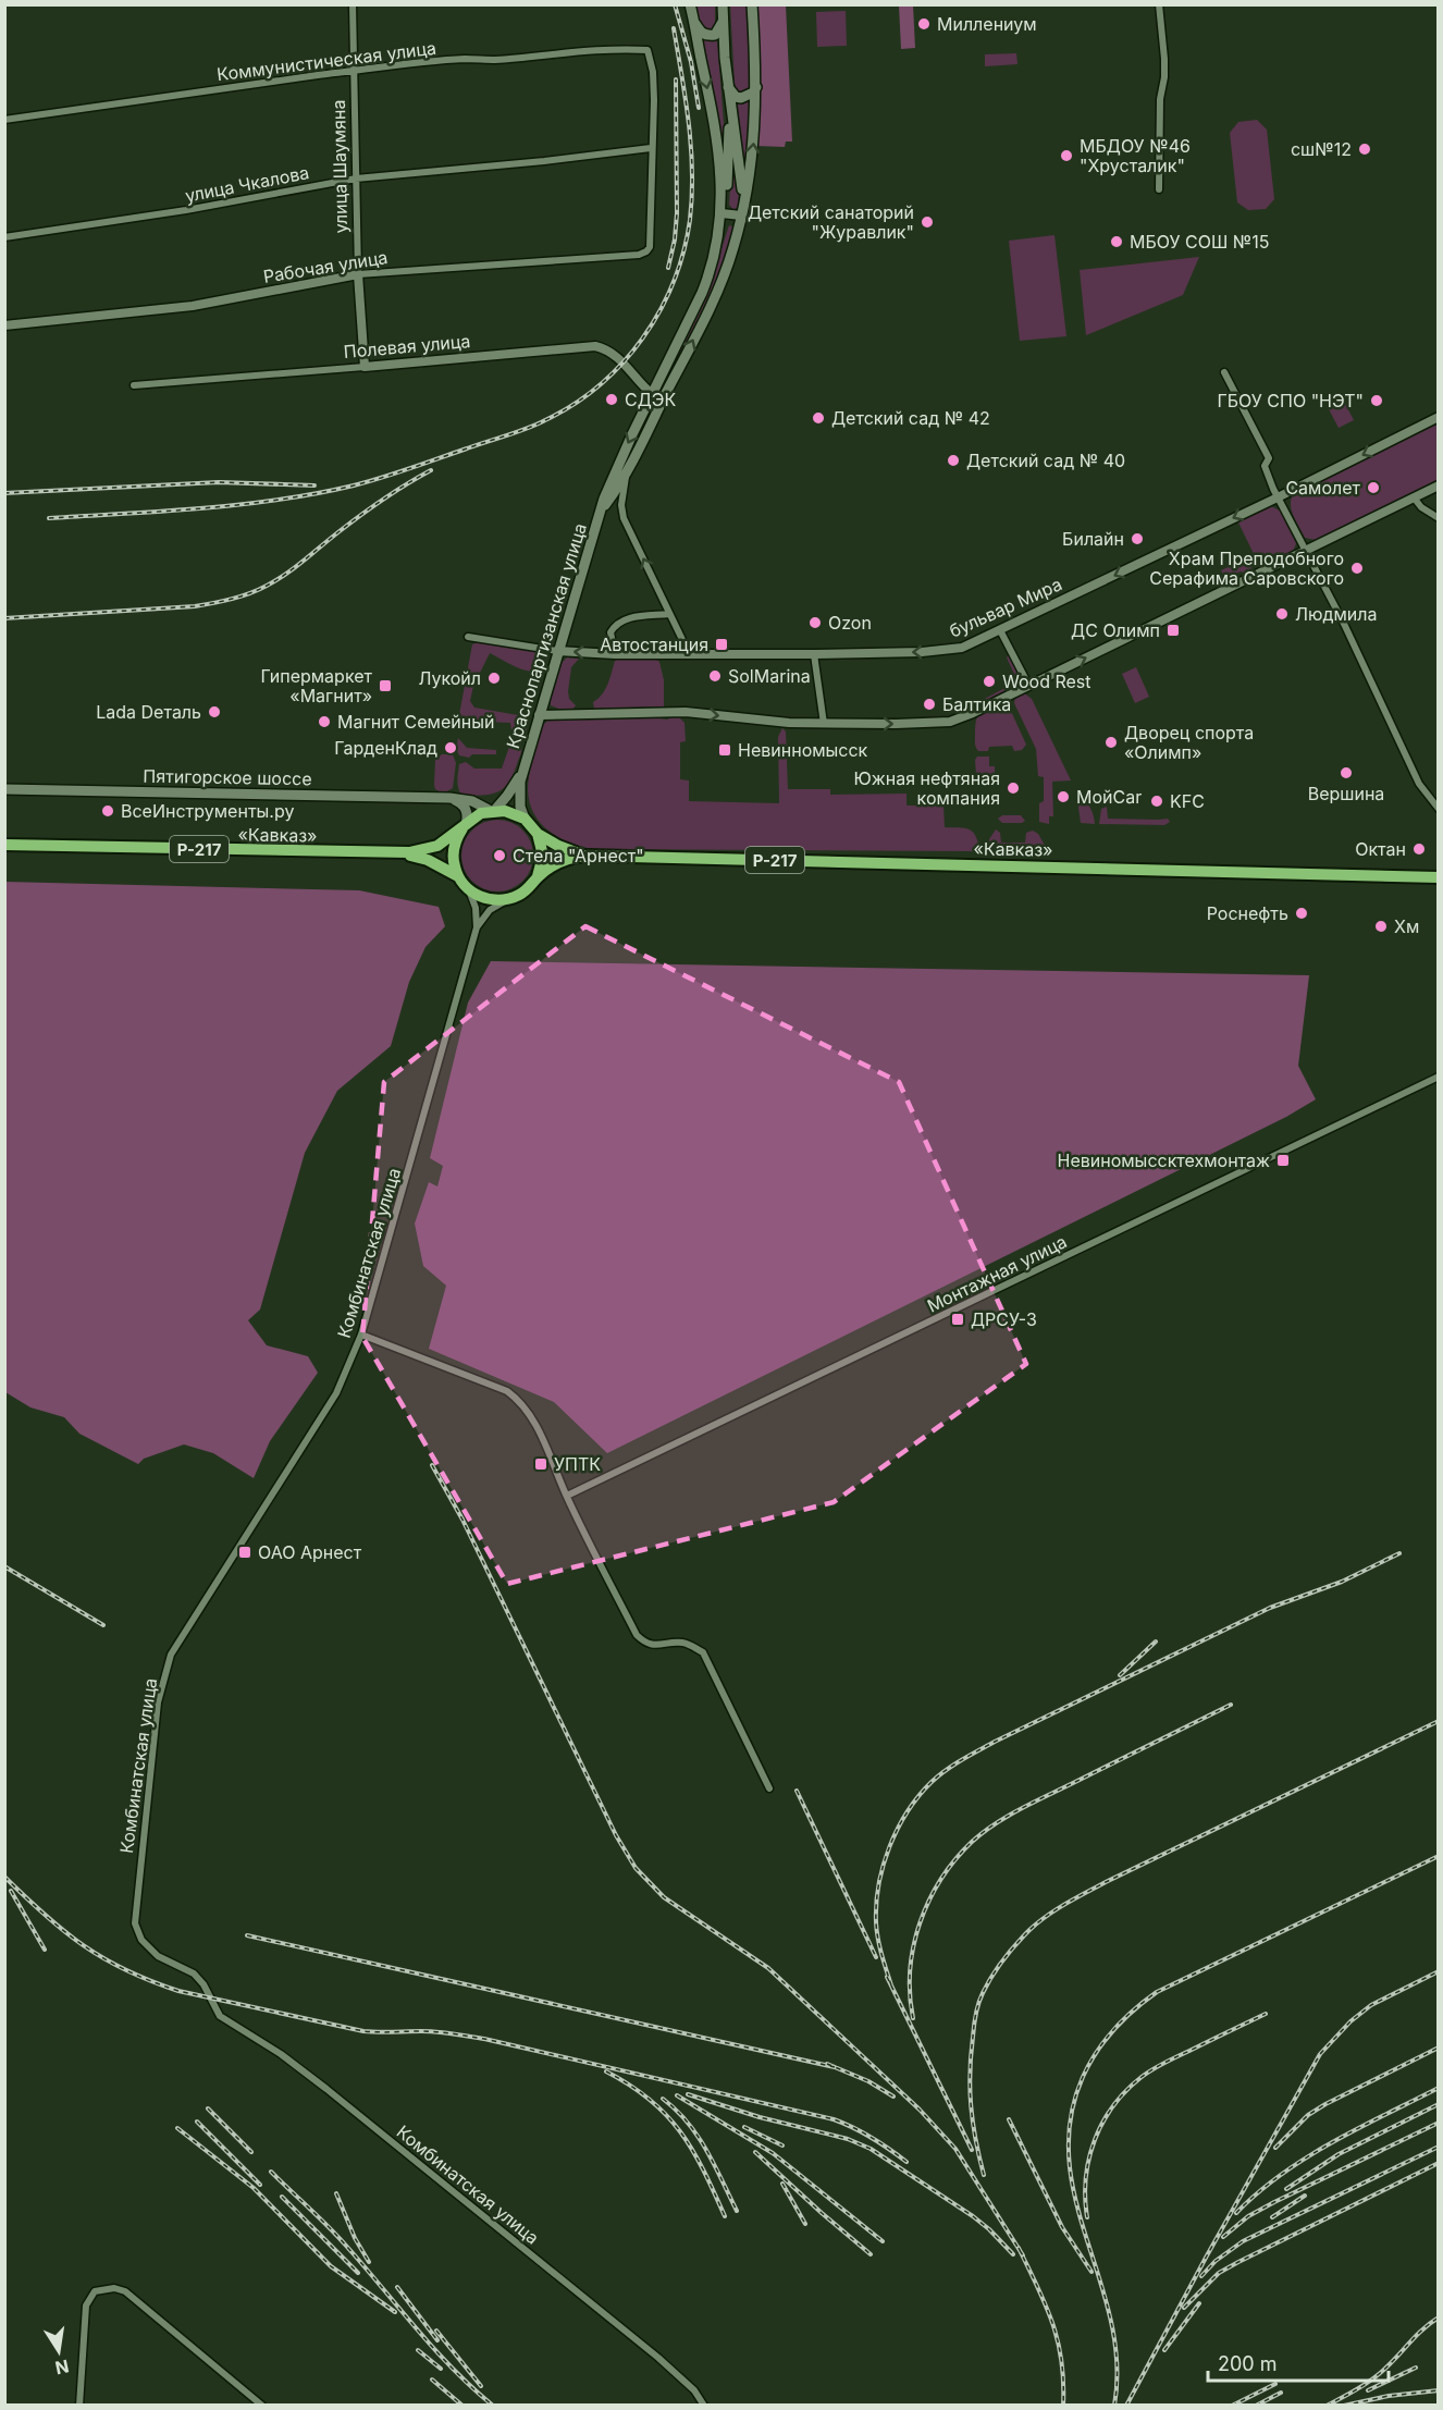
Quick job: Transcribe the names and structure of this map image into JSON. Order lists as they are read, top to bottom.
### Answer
{
  "streets": {
    "highway": ["«Кавказ»", "Р-217"],
    "main road": ["Краснопартизанская улица", "Пятигорское шоссе"],
    "street": [
      "Коммунистическая улица",
      "улица Шаумяна",
      "улица Чкалова",
      "Рабочая улица",
      "Полевая улица",
      "бульвар Мира",
      "Комбинатская улица",
      "Монтажная улица"
    ]
  },
  "crossings": [
    ["Коммунистическая улица", "улица Шаумяна"],
    ["Коммунистическая улица", "улица Чкалова"],
    ["Коммунистическая улица", "Рабочая улица"],
    ["улица Шаумяна", "улица Чкалова"],
    ["улица Шаумяна", "Рабочая улица"],
    ["улица Шаумяна", "Полевая улица"],
    ["улица Чкалова", "Рабочая улица"],
    ["Полевая улица", "Краснопартизанская улица"],
    ["бульвар Мира", "Краснопартизанская улица"],
    ["Краснопартизанская улица", "Пятигорское шоссе"],
    ["Краснопартизанская улица", "«Кавказ»"],
    ["Краснопартизанская улица", "Комбинатская улица"],
    ["Пятигорское шоссе", "«Кавказ»"],
    ["Пятигорское шоссе", "Комбинатская улица"],
    ["«Кавказ»", "Комбинатская улица"]
  ],
  "places": {
    "other": [
      "Миллениум",
      "сш№12",
      "МБДОУ №46 \"Хрусталик\"",
      "Детский санаторий \"Журавлик\"",
      "МБОУ СОШ №15",
      "СДЭК",
      "ГБОУ СПО \"НЭТ\"",
      "Детский сад № 42",
      "Детский сад № 40",
      "Самолет",
      "Билайн",
      "Храм Преподобного Серафима Саровского",
      "Людмила",
      "Ozon",
      "SolMarina",
      "Лукойл",
      "Wood Rest",
      "Балтика",
      "Lada Dеталь",
      "Магнит Семейный",
      "Дворец спорта «Олимп»",
      "ГарденКлад",
      "Вершина",
      "Южная нефтяная компания",
      "МойCar",
      "KFC",
      "ВсеИнструменты.ру",
      "Октан",
      "Стела \"Арнест\"",
      "Роснефть",
      "Хм"
    ],
    "transit": [
      "ДС Олимп",
      "Автостанция",
      "Гипермаркет «Магнит»",
      "Невинномысск",
      "Невиномыссктехмонтаж",
      "ДРСУ-3",
      "УПТК",
      "ОАО Арнест"
    ]
  },
  "scale_bar": "200 m",
  "north": "bottom"
}
